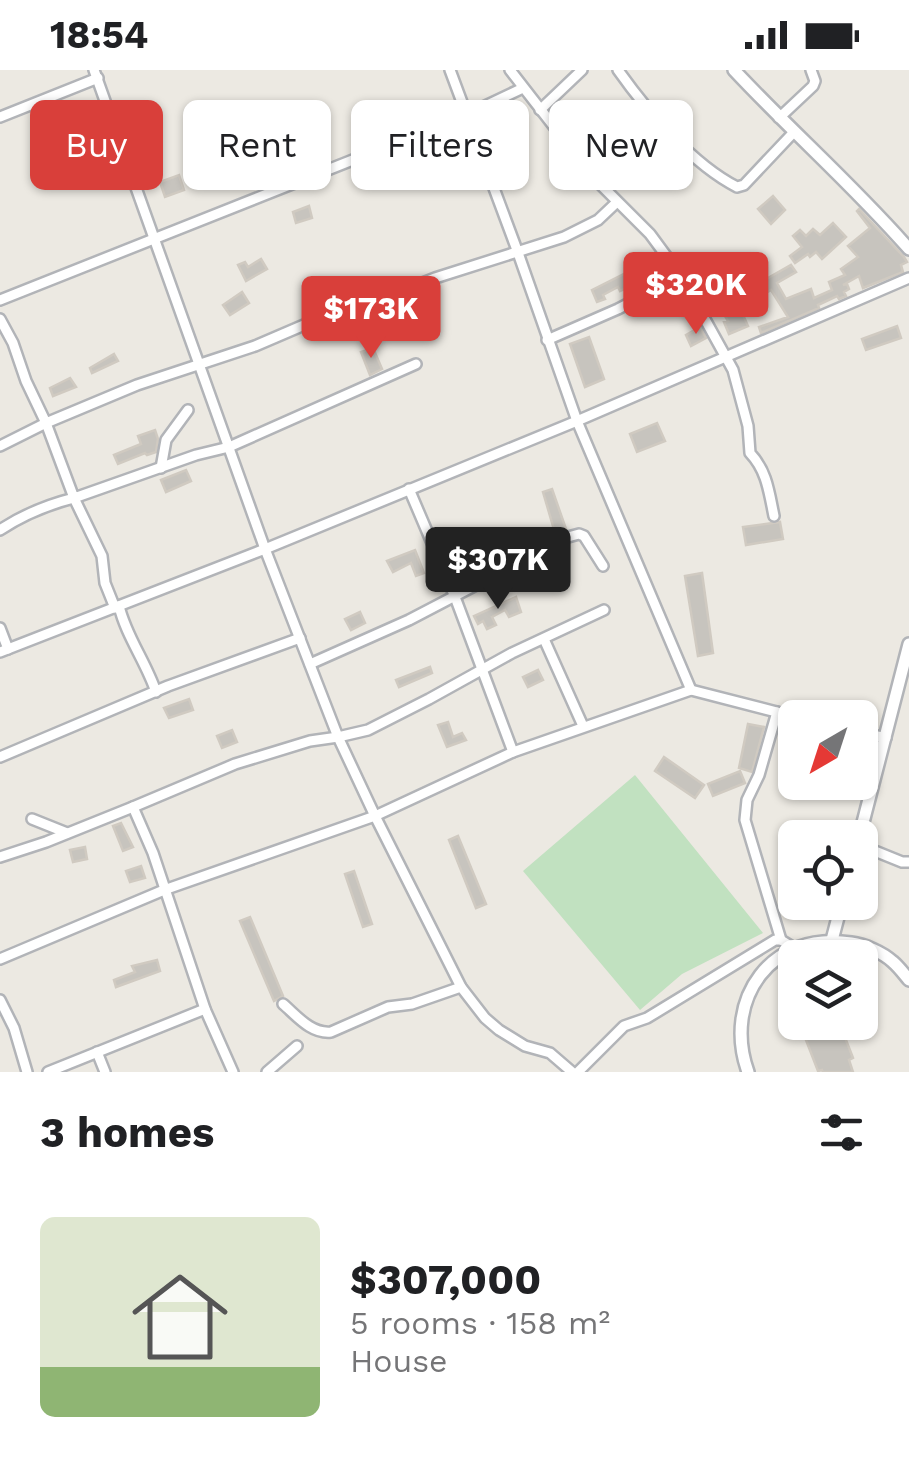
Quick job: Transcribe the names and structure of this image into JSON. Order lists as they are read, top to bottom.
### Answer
{
  "north": "bottom left",
  "page": {
    "status": "18:54",
    "chip": [
      "Buy",
      "Rent",
      "Filters",
      "New"
    ],
    "price": ["$320K", "$173K", "$307K"],
    "heading": "3 homes",
    "list": [
      {
        "name": "$307,000",
        "note": "5 rooms · 158 m² · House"
      }
    ]
  }
}
